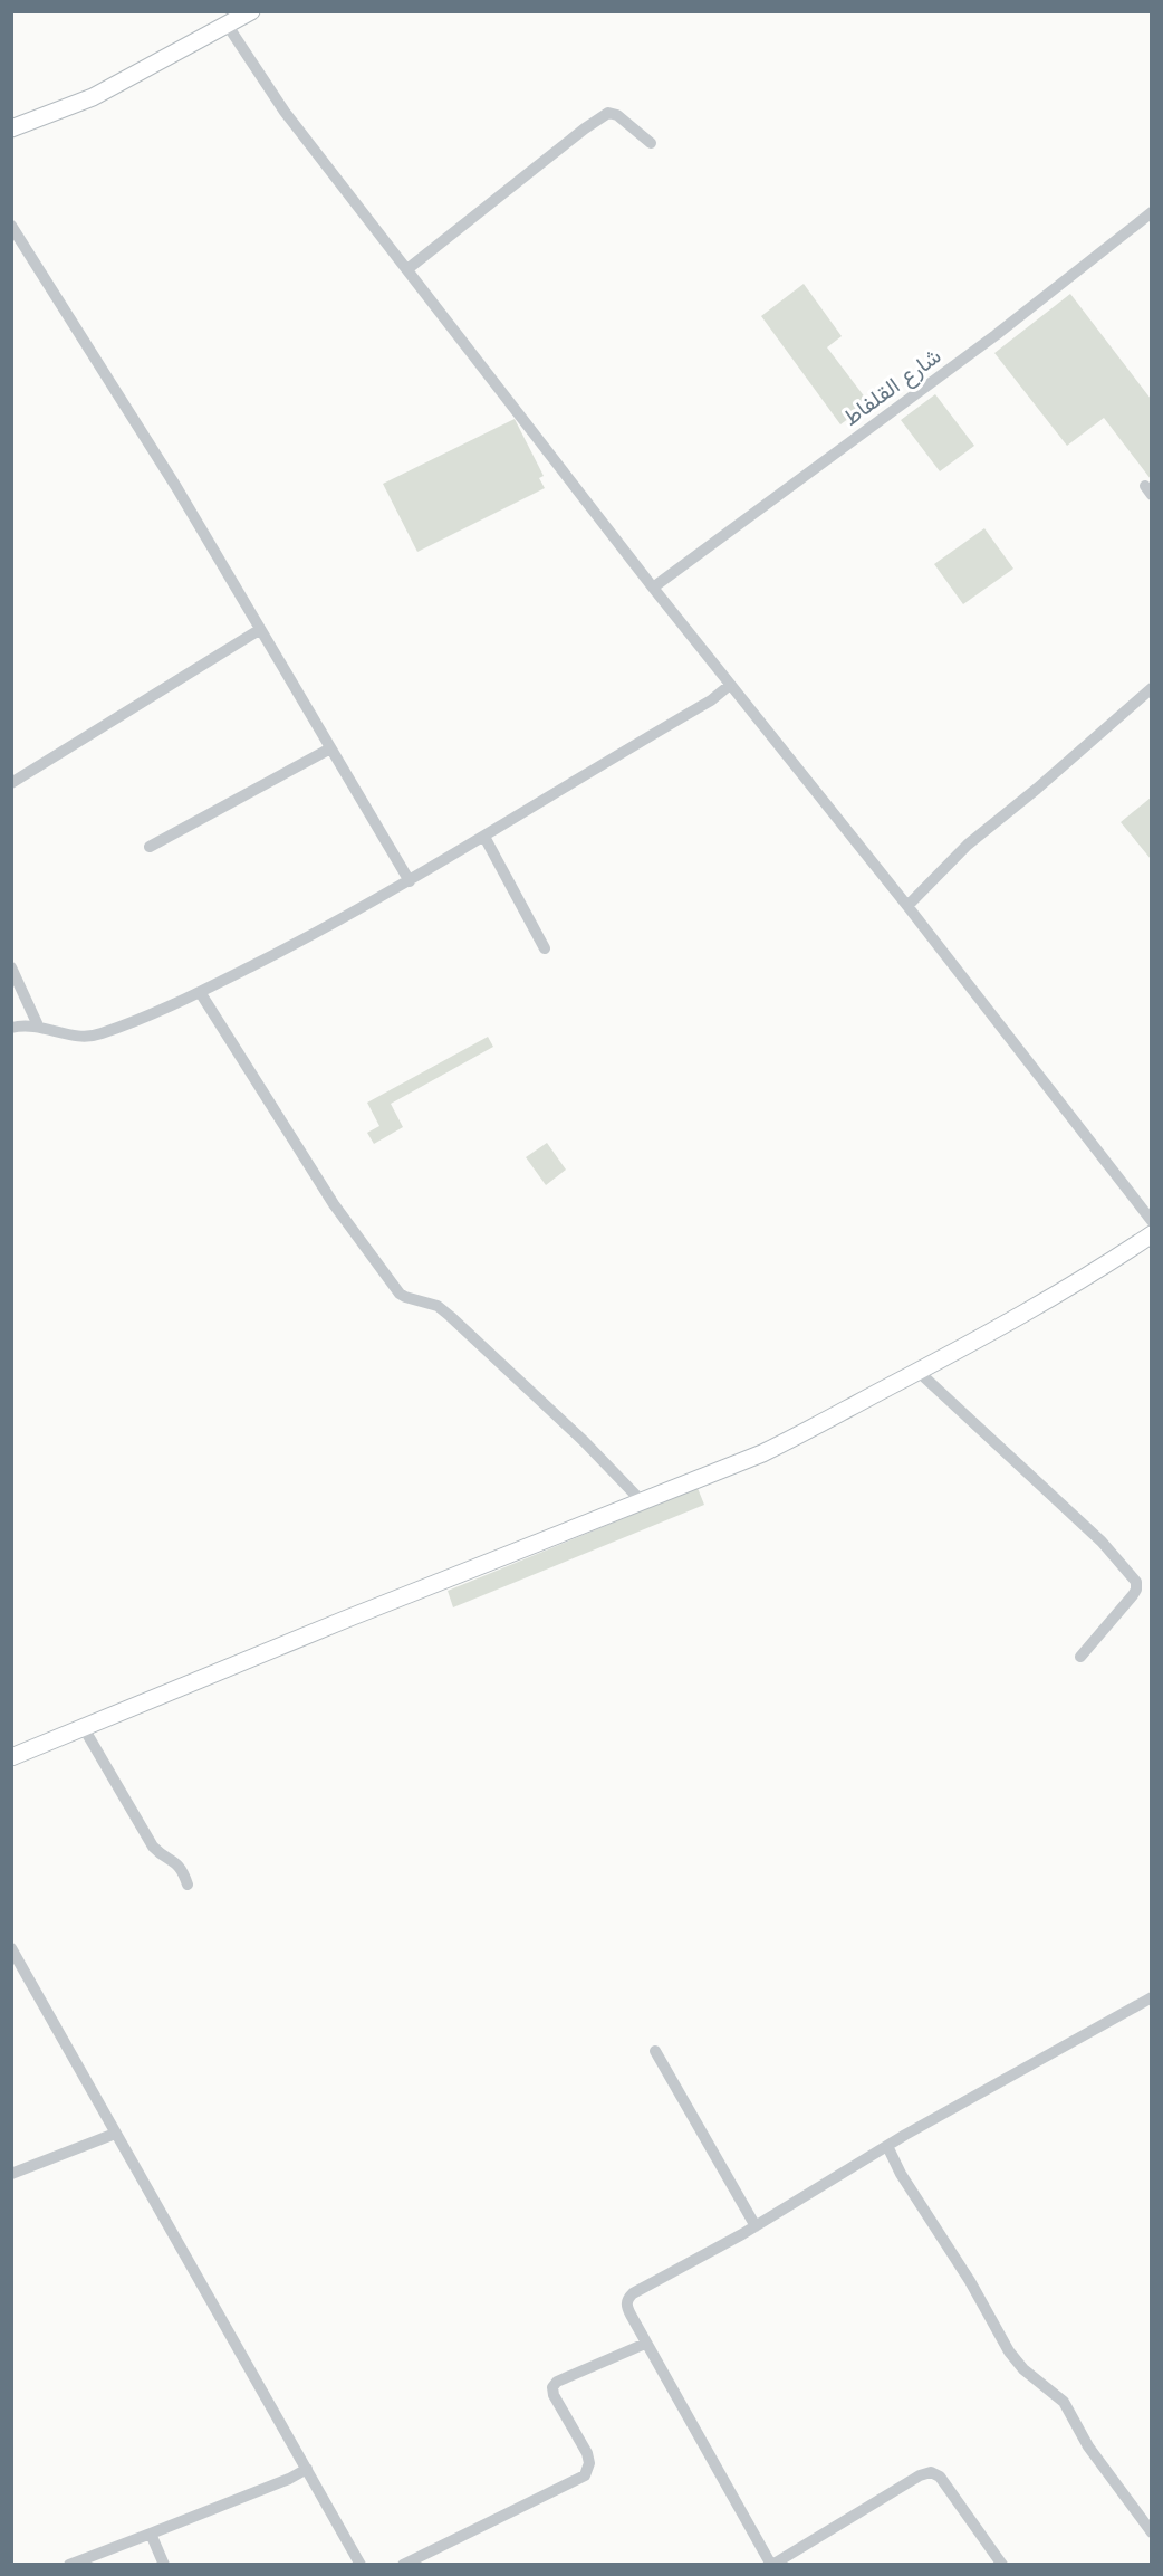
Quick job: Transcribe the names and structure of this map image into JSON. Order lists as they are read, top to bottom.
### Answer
{
  "streets": {
    "street": ["شارع القلفاط"]
  }
}
